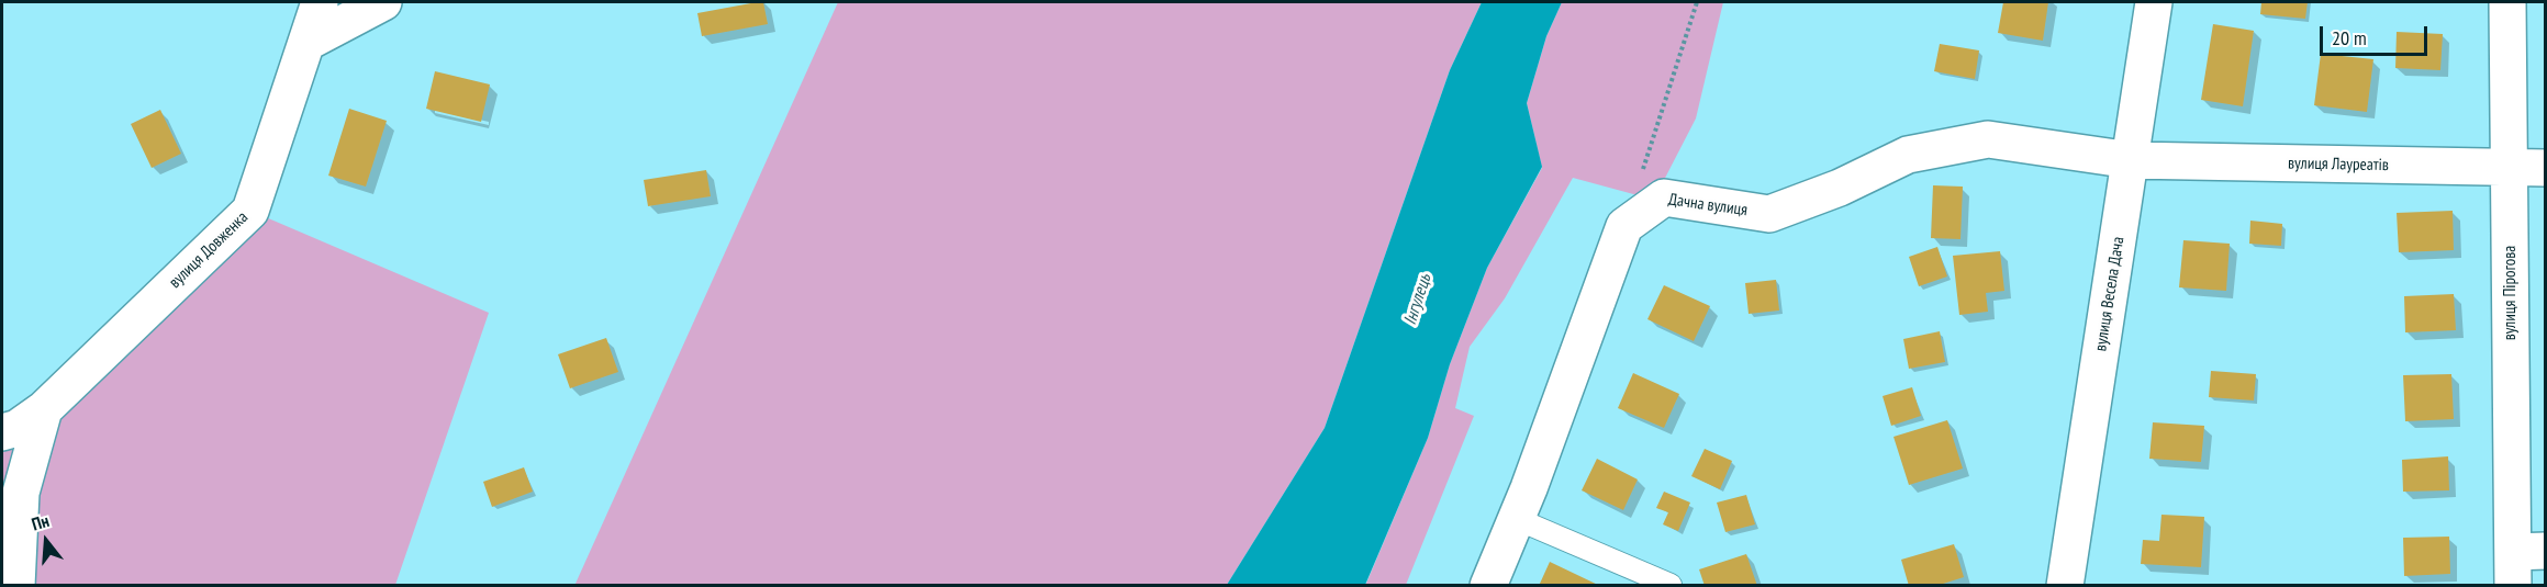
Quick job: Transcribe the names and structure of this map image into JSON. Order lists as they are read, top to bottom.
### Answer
{
  "streets": {
    "street": [
      "вулиця Лауреатів",
      "Дачна вулиця",
      "вулиця Довженка",
      "вулиця Пірогова",
      "вулиця Весела Дача"
    ]
  },
  "crossings": [
    ["вулиця Лауреатів", "Дачна вулиця"],
    ["вулиця Лауреатів", "вулиця Пірогова"],
    ["вулиця Лауреатів", "вулиця Весела Дача"],
    ["Дачна вулиця", "вулиця Весела Дача"]
  ],
  "water": ["Інгулець"],
  "scale_bar": "20 m",
  "north": "top"
}
